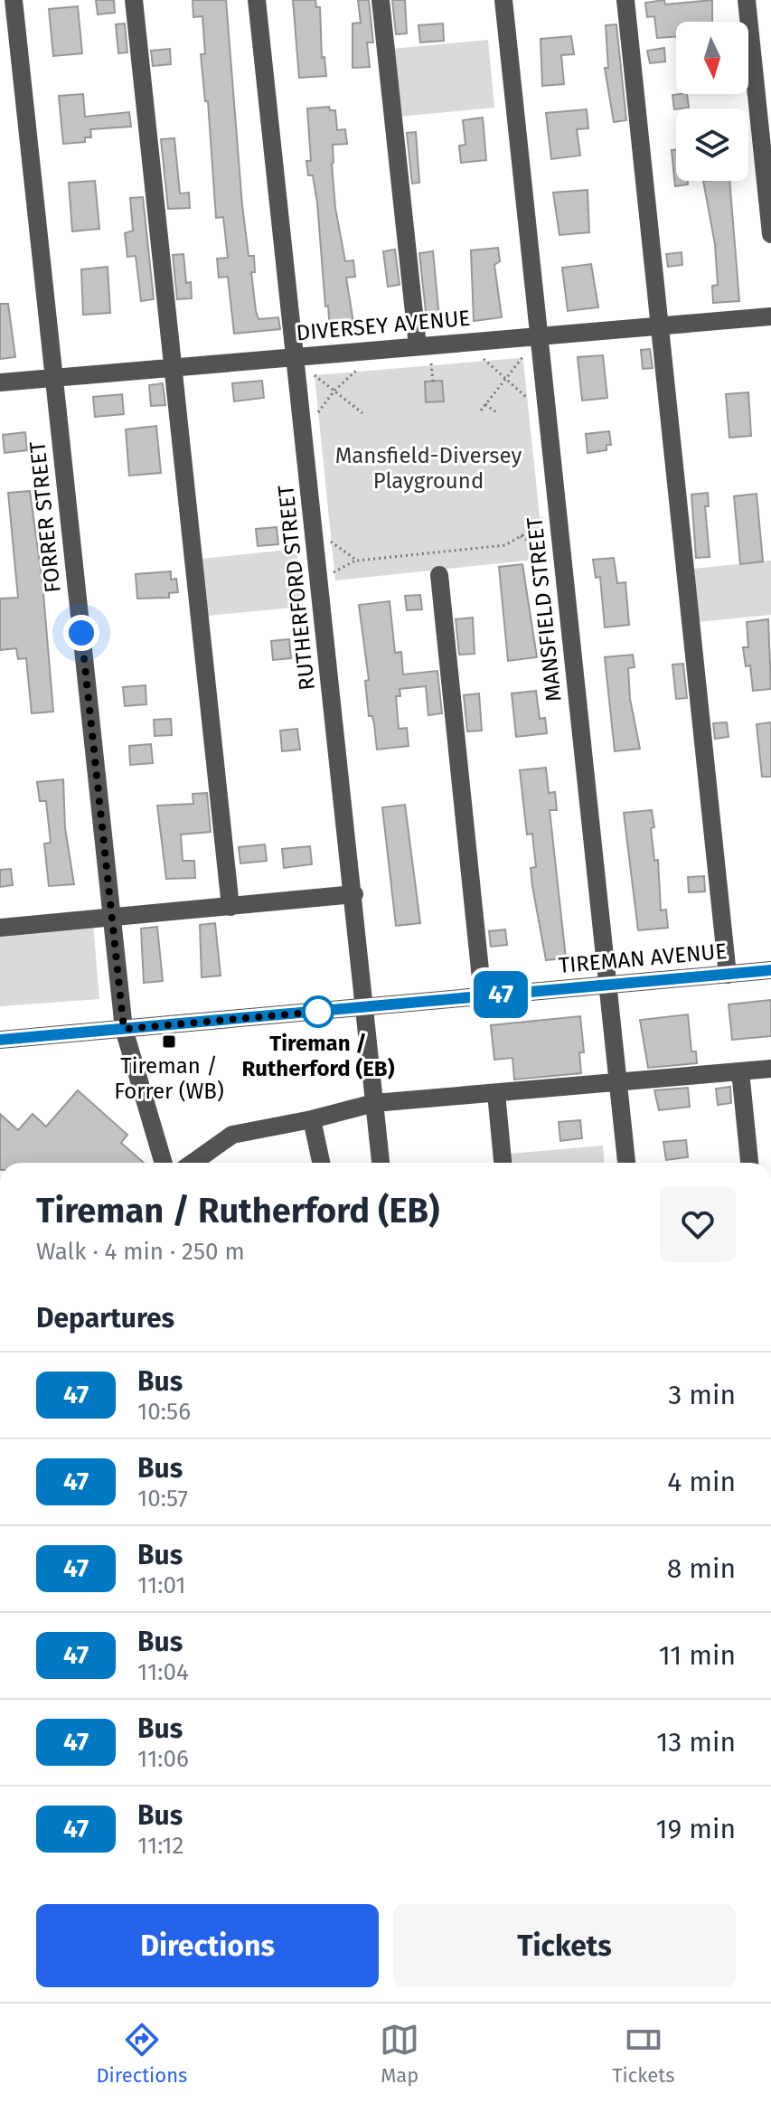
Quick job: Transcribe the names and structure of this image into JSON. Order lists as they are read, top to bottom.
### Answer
{
  "streets": {
    "street": [
      "DIVERSEY AVENUE",
      "FORRER STREET",
      "RUTHERFORD STREET",
      "MANSFIELD STREET",
      "TIREMAN AVENUE"
    ]
  },
  "crossings": [
    ["DIVERSEY AVENUE", "FORRER STREET"],
    ["DIVERSEY AVENUE", "RUTHERFORD STREET"],
    ["DIVERSEY AVENUE", "MANSFIELD STREET"],
    ["FORRER STREET", "TIREMAN AVENUE"],
    ["RUTHERFORD STREET", "TIREMAN AVENUE"],
    ["MANSFIELD STREET", "TIREMAN AVENUE"]
  ],
  "parks": ["Mansfield-Diversey Playground"],
  "places": {
    "other": ["Tireman / Rutherford (EB)"],
    "transit": ["Tireman / Forrer (WB)"]
  },
  "lines": ["bus line 47"],
  "north": "bottom",
  "page": {
    "on_map": "47",
    "heading": [
      ["Tireman / Rutherford (EB)", "Walk · 4 min · 250 m"],
      "Departures"
    ],
    "list": [
      {
        "mark": "47",
        "name": "Bus",
        "note": "10:56",
        "value": "3 min"
      },
      {
        "mark": "47",
        "name": "Bus",
        "note": "10:57",
        "value": "4 min"
      },
      {
        "mark": "47",
        "name": "Bus",
        "note": "11:01",
        "value": "8 min"
      },
      {
        "mark": "47",
        "name": "Bus",
        "note": "11:04",
        "value": "11 min"
      },
      {
        "mark": "47",
        "name": "Bus",
        "note": "11:06",
        "value": "13 min"
      },
      {
        "mark": "47",
        "name": "Bus",
        "note": "11:12",
        "value": "19 min"
      }
    ],
    "buttons": ["Directions", "Tickets"],
    "tabs": ["Directions", "Map", "Tickets"]
  }
}
